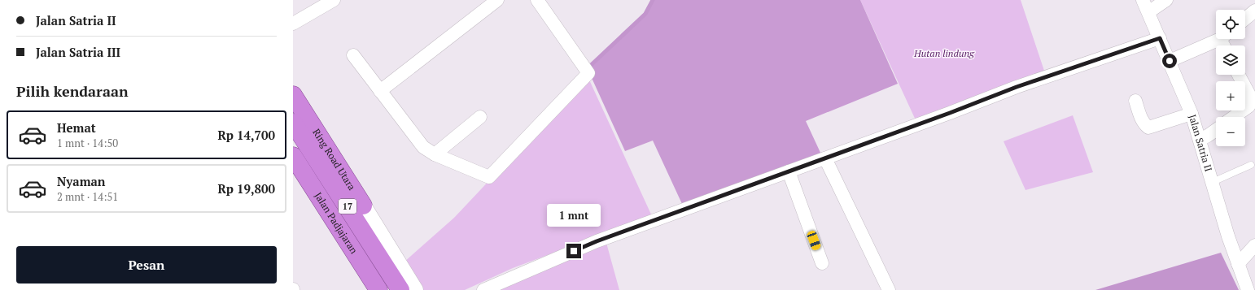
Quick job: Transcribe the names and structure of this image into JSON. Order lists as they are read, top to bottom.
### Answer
{
  "streets": {
    "highway": ["Ring Road Utara", "17", "Jalan Padjajaran"],
    "street": ["Jalan Satria II"]
  },
  "crossings": [
    ["Ring Road Utara", "Jalan Padjajaran"]
  ],
  "parks": ["Hutan lindung"],
  "page": {
    "banner": ["Jalan Satria II", "Jalan Satria III"],
    "map_buttons": ["+", "−"],
    "heading": "Pilih kendaraan",
    "list": [
      {
        "name": "Hemat",
        "note": "1 mnt · 14:50",
        "value": "Rp 14,700"
      },
      {
        "name": "Nyaman",
        "note": "2 mnt · 14:51",
        "value": "Rp 19,800"
      }
    ],
    "bubble": "1 mnt",
    "buttons": "Pesan"
  }
}
